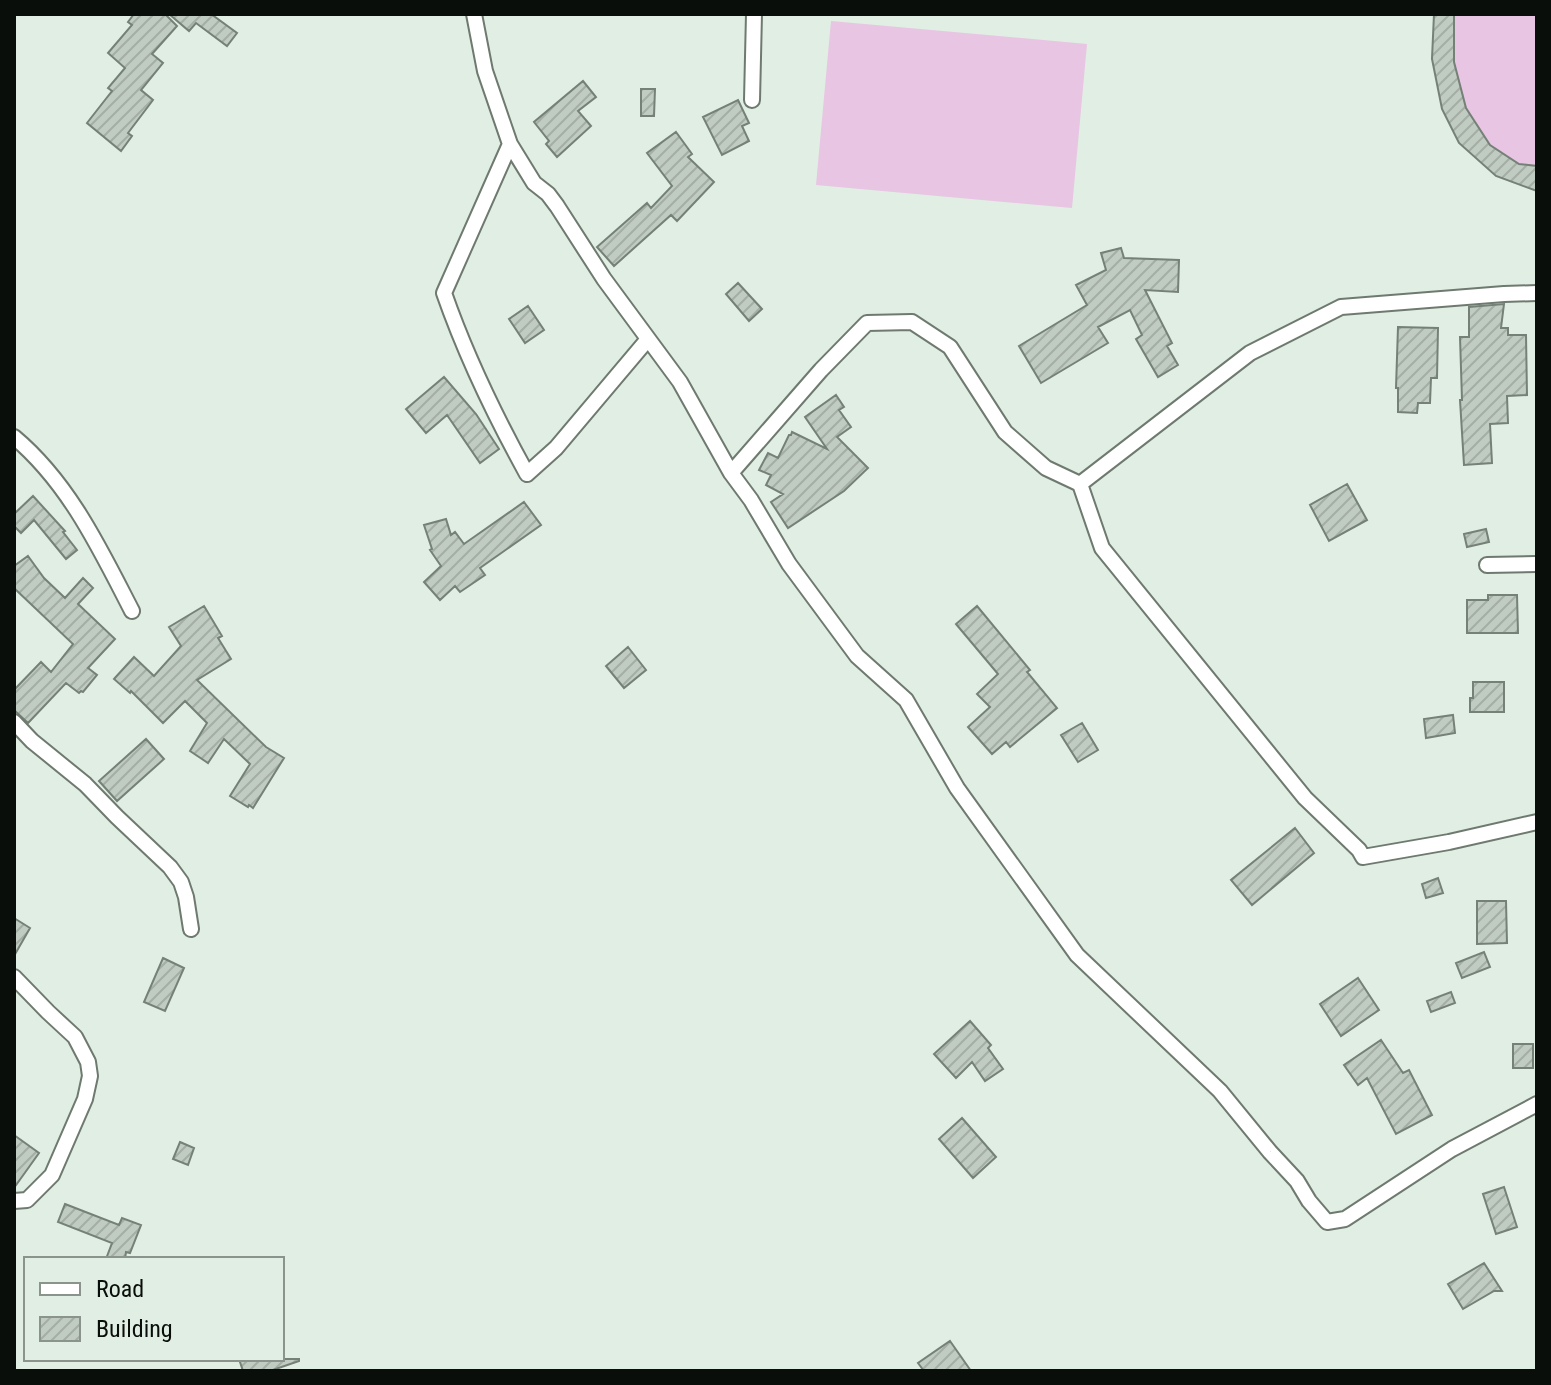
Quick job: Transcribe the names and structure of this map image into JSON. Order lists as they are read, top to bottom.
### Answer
{
  "legend": ["Road", "Building"]
}
